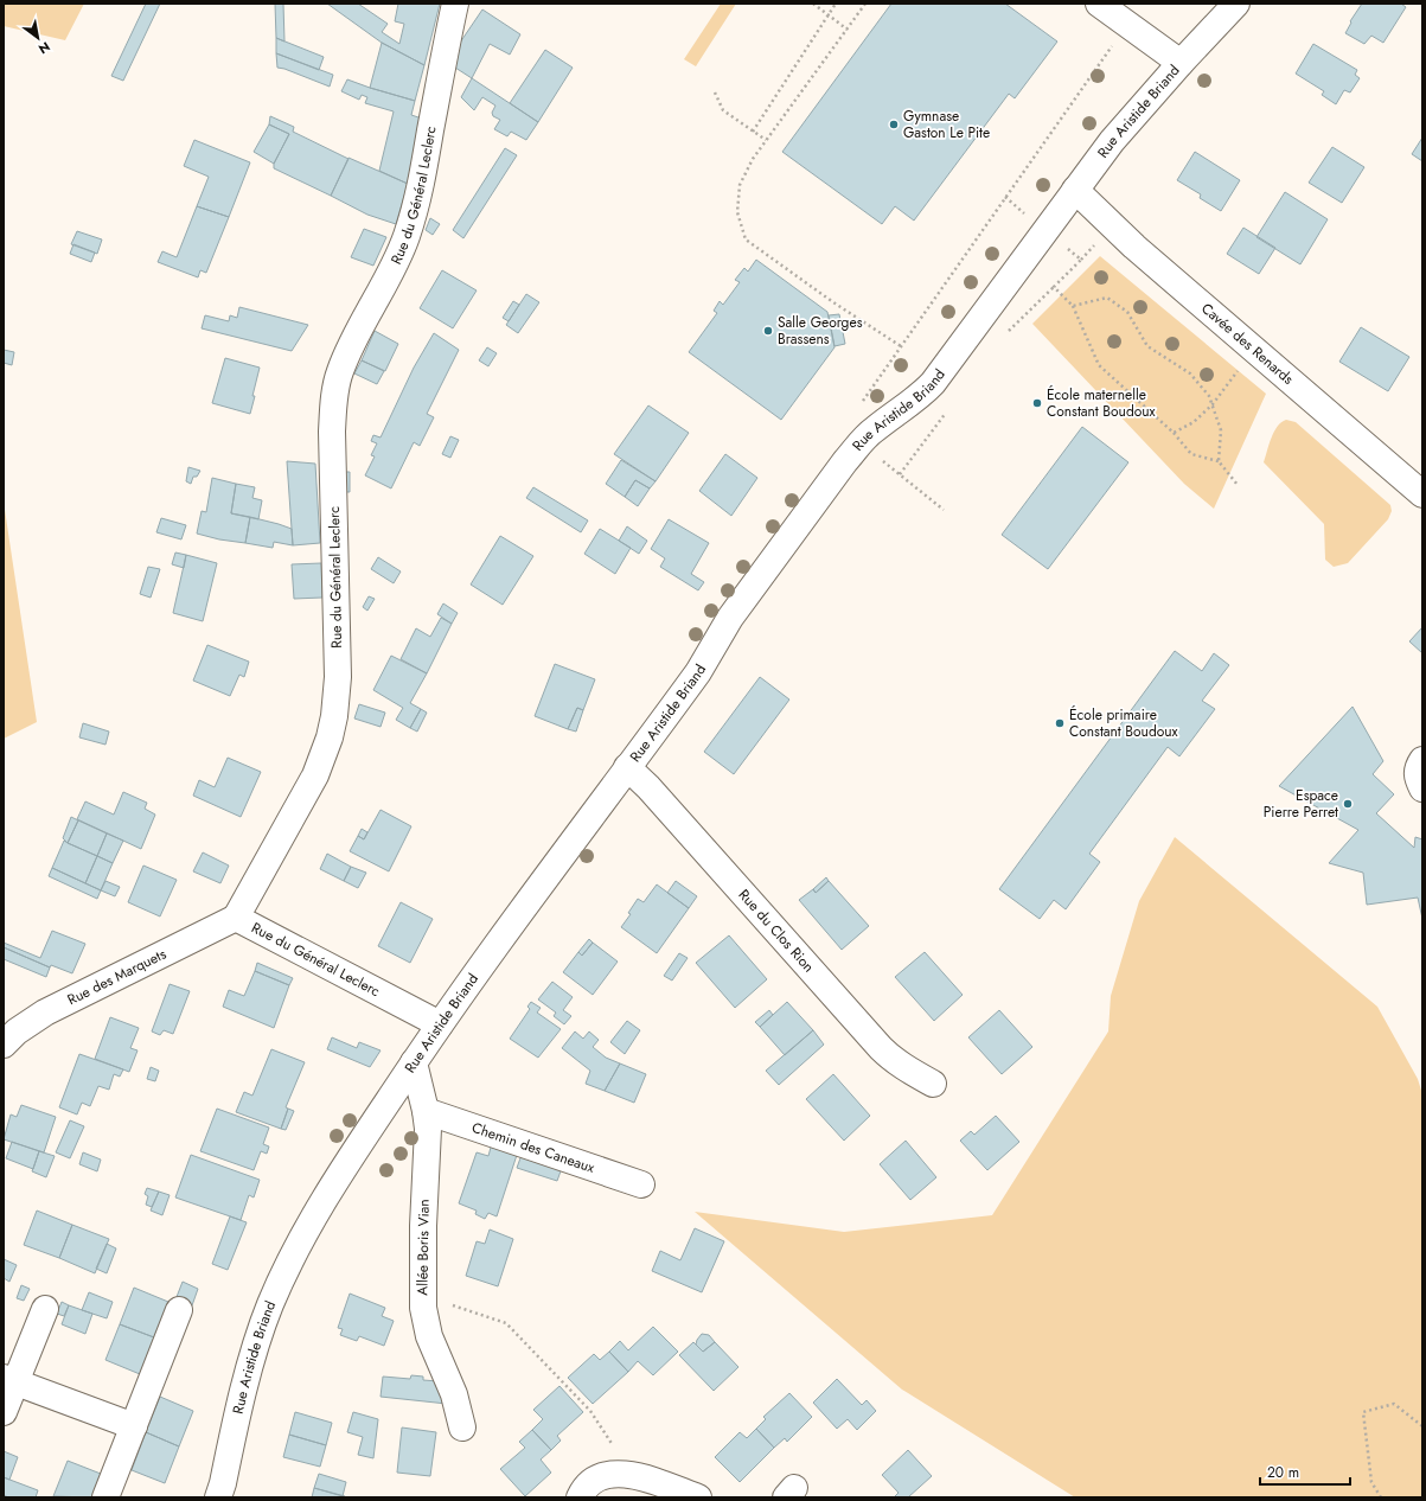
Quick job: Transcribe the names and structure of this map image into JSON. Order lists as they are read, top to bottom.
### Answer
{
  "streets": {
    "street": [
      "Rue Aristide Briand",
      "Rue du Général Leclerc",
      "Cavée des Renards",
      "Rue du Clos Rion",
      "Rue des Marquets",
      "Chemin des Caneaux",
      "Allée Boris Vian"
    ]
  },
  "crossings": [
    ["Rue Aristide Briand", "Rue du Général Leclerc"],
    ["Rue Aristide Briand", "Cavée des Renards"],
    ["Rue Aristide Briand", "Rue du Clos Rion"],
    ["Rue Aristide Briand", "Allée Boris Vian"],
    ["Rue du Général Leclerc", "Rue des Marquets"],
    ["Chemin des Caneaux", "Allée Boris Vian"]
  ],
  "places": [
    "Gymnase Gaston Le Pite",
    "Salle Georges Brassens",
    "École maternelle Constant Boudoux",
    "École primaire Constant Boudoux",
    "Espace Pierre Perret"
  ],
  "scale_bar": "20 m",
  "north": "bottom right"
}
